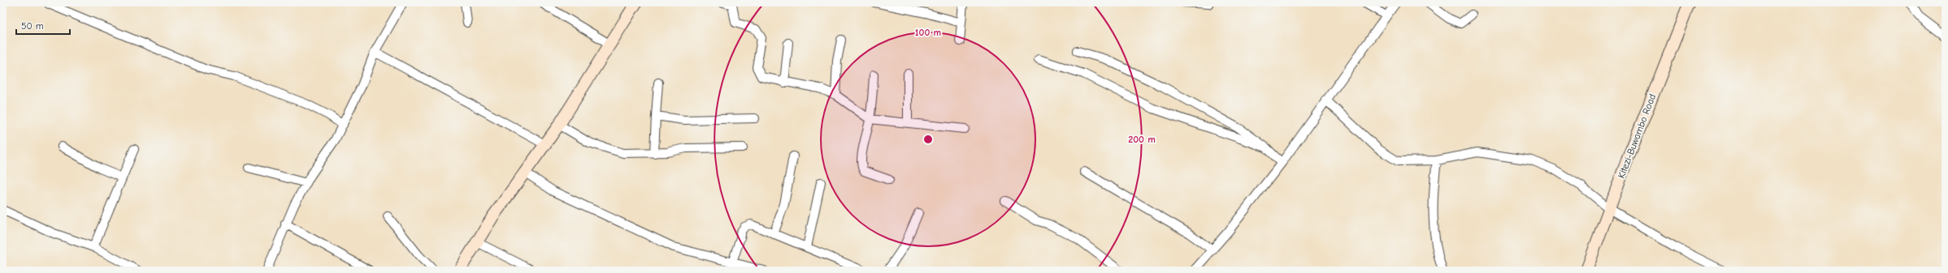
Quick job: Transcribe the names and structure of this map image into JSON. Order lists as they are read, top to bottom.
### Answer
{
  "streets": {
    "street": ["Kitezi-Buwambo Road"]
  },
  "scale_bar": "50 m",
  "rings": ["100 m", "200 m"]
}
